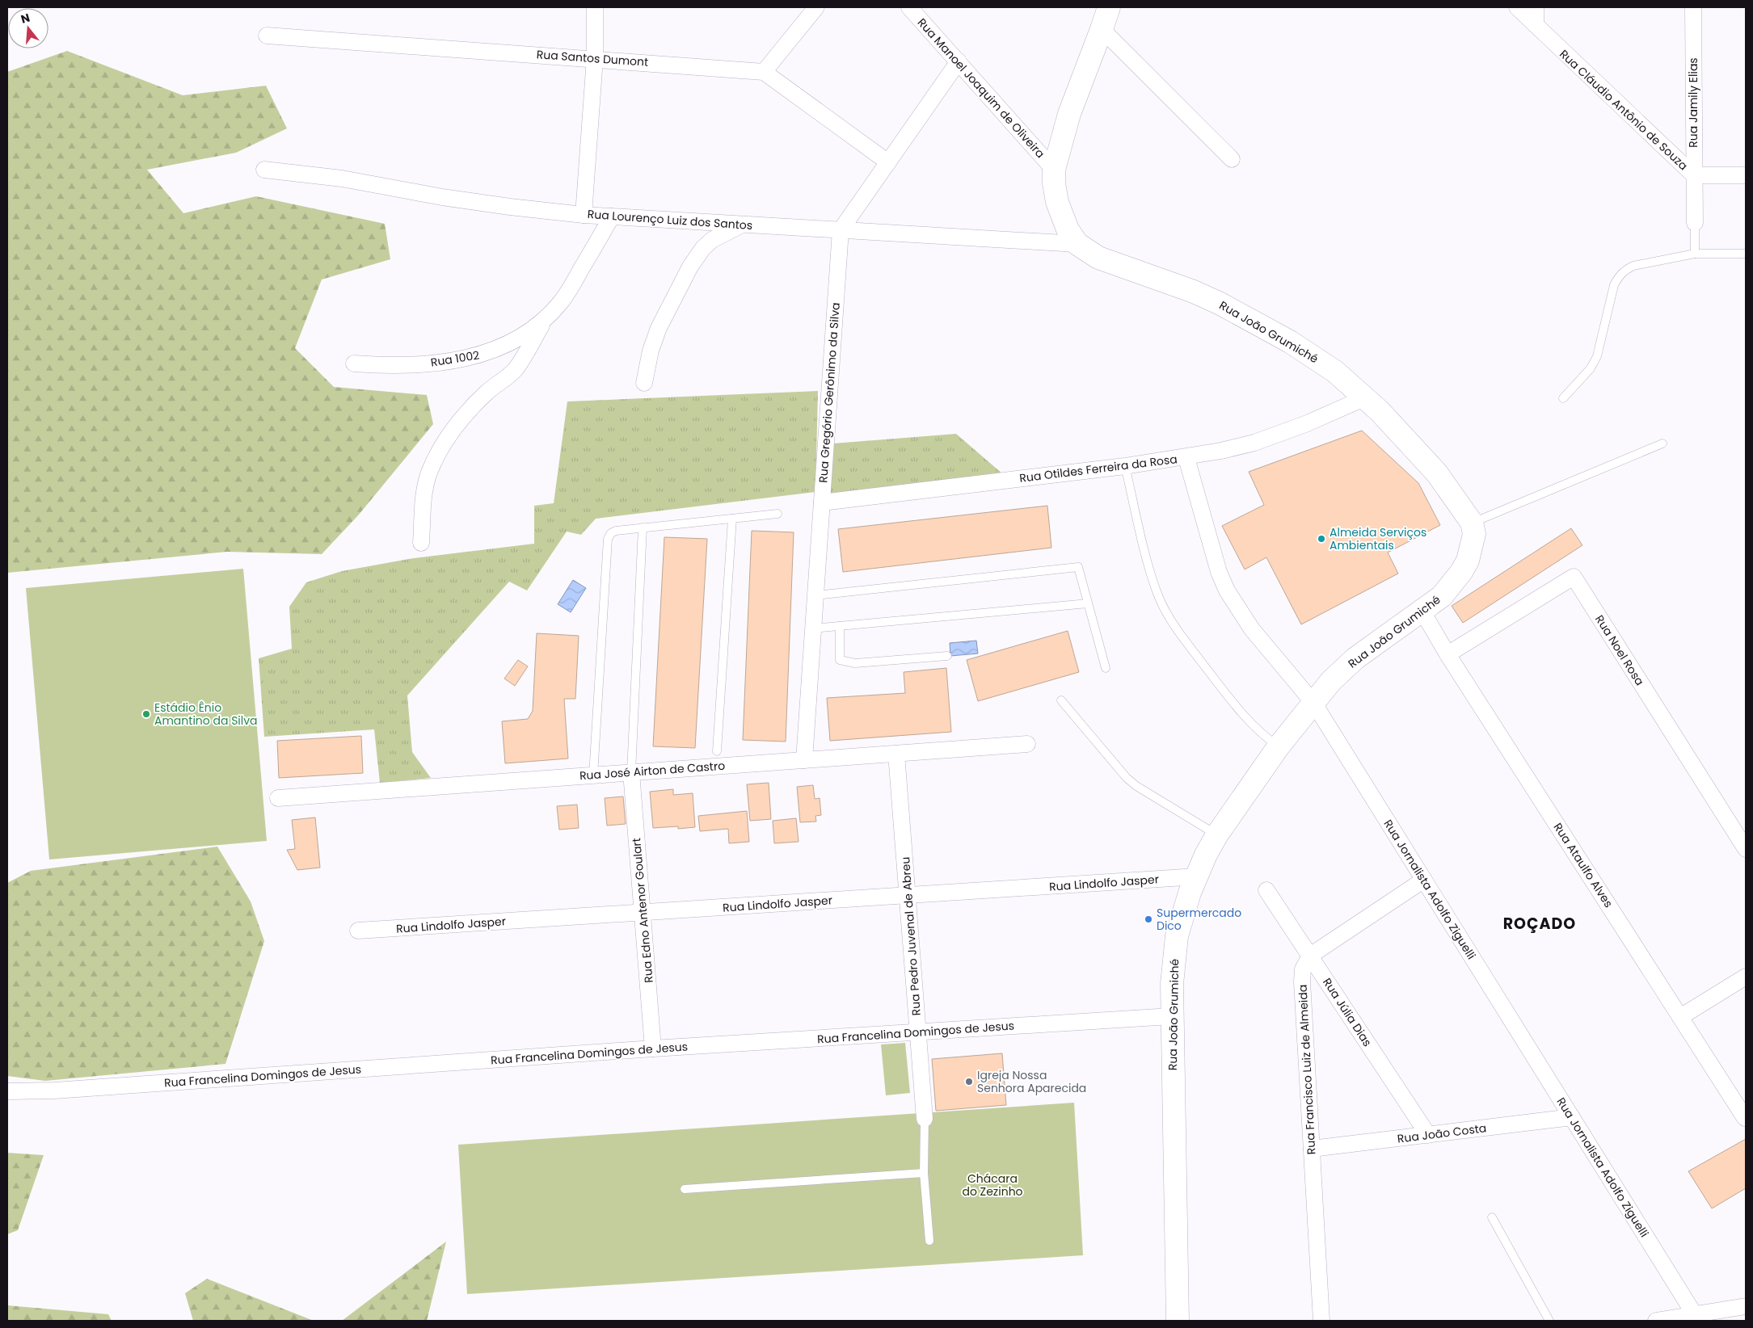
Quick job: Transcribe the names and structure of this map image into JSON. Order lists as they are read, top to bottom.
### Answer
{
  "streets": {
    "main road": ["Rua João Grumiché"],
    "street": [
      "Rua Santos Dumont",
      "Rua Manoel Joaquim de Oliveira",
      "Rua Jamily Elias",
      "Rua Cláudio Antônio de Souza",
      "Rua Lourenço Luiz dos Santos",
      "Rua 1002",
      "Rua Gregório Gerônimo da Silva",
      "Rua Otildes Ferreira da Rosa",
      "Rua Noel Rosa",
      "Rua José Airton de Castro",
      "Rua Ataulfo Alves",
      "Rua Lindolfo Jasper",
      "Rua Jornalista Adolfo Ziguelli",
      "Rua Edno Antenor Goulart",
      "Rua Pedro Juvenal de Abreu",
      "Rua Júlia Dias",
      "Rua Francelina Domingos de Jesus",
      "Rua Francisco Luiz de Almeida",
      "Rua João Costa"
    ]
  },
  "crossings": [
    ["Rua Manoel Joaquim de Oliveira", "Rua João Grumiché"],
    ["Rua Jamily Elias", "Rua Cláudio Antônio de Souza"],
    ["Rua Lourenço Luiz dos Santos", "Rua João Grumiché"],
    ["Rua Lourenço Luiz dos Santos", "Rua 1002"],
    ["Rua Lourenço Luiz dos Santos", "Rua Gregório Gerônimo da Silva"],
    ["Rua João Grumiché", "Rua Otildes Ferreira da Rosa"],
    ["Rua João Grumiché", "Rua Ataulfo Alves"],
    ["Rua João Grumiché", "Rua Lindolfo Jasper"],
    ["Rua João Grumiché", "Rua Jornalista Adolfo Ziguelli"],
    ["Rua João Grumiché", "Rua Francelina Domingos de Jesus"],
    ["Rua Gregório Gerônimo da Silva", "Rua Otildes Ferreira da Rosa"],
    ["Rua Gregório Gerônimo da Silva", "Rua José Airton de Castro"],
    ["Rua Otildes Ferreira da Rosa", "Rua Jornalista Adolfo Ziguelli"],
    ["Rua Noel Rosa", "Rua Ataulfo Alves"],
    ["Rua José Airton de Castro", "Rua Edno Antenor Goulart"],
    ["Rua José Airton de Castro", "Rua Pedro Juvenal de Abreu"],
    ["Rua Lindolfo Jasper", "Rua Edno Antenor Goulart"],
    ["Rua Lindolfo Jasper", "Rua Pedro Juvenal de Abreu"],
    ["Rua Jornalista Adolfo Ziguelli", "Rua João Costa"],
    ["Rua Edno Antenor Goulart", "Rua Francelina Domingos de Jesus"],
    ["Rua Pedro Juvenal de Abreu", "Rua Francelina Domingos de Jesus"],
    ["Rua Júlia Dias", "Rua Francisco Luiz de Almeida"],
    ["Rua Júlia Dias", "Rua João Costa"],
    ["Rua Francisco Luiz de Almeida", "Rua João Costa"]
  ],
  "districts": ["ROÇADO"],
  "parks": ["Chácara do Zezinho"],
  "places": [
    "Almeida Serviços Ambientais",
    "Estádio Ênio Amantino da Silva",
    "Supermercado Dico",
    "Igreja Nossa Senhora Aparecida"
  ],
  "north": "top"
}
